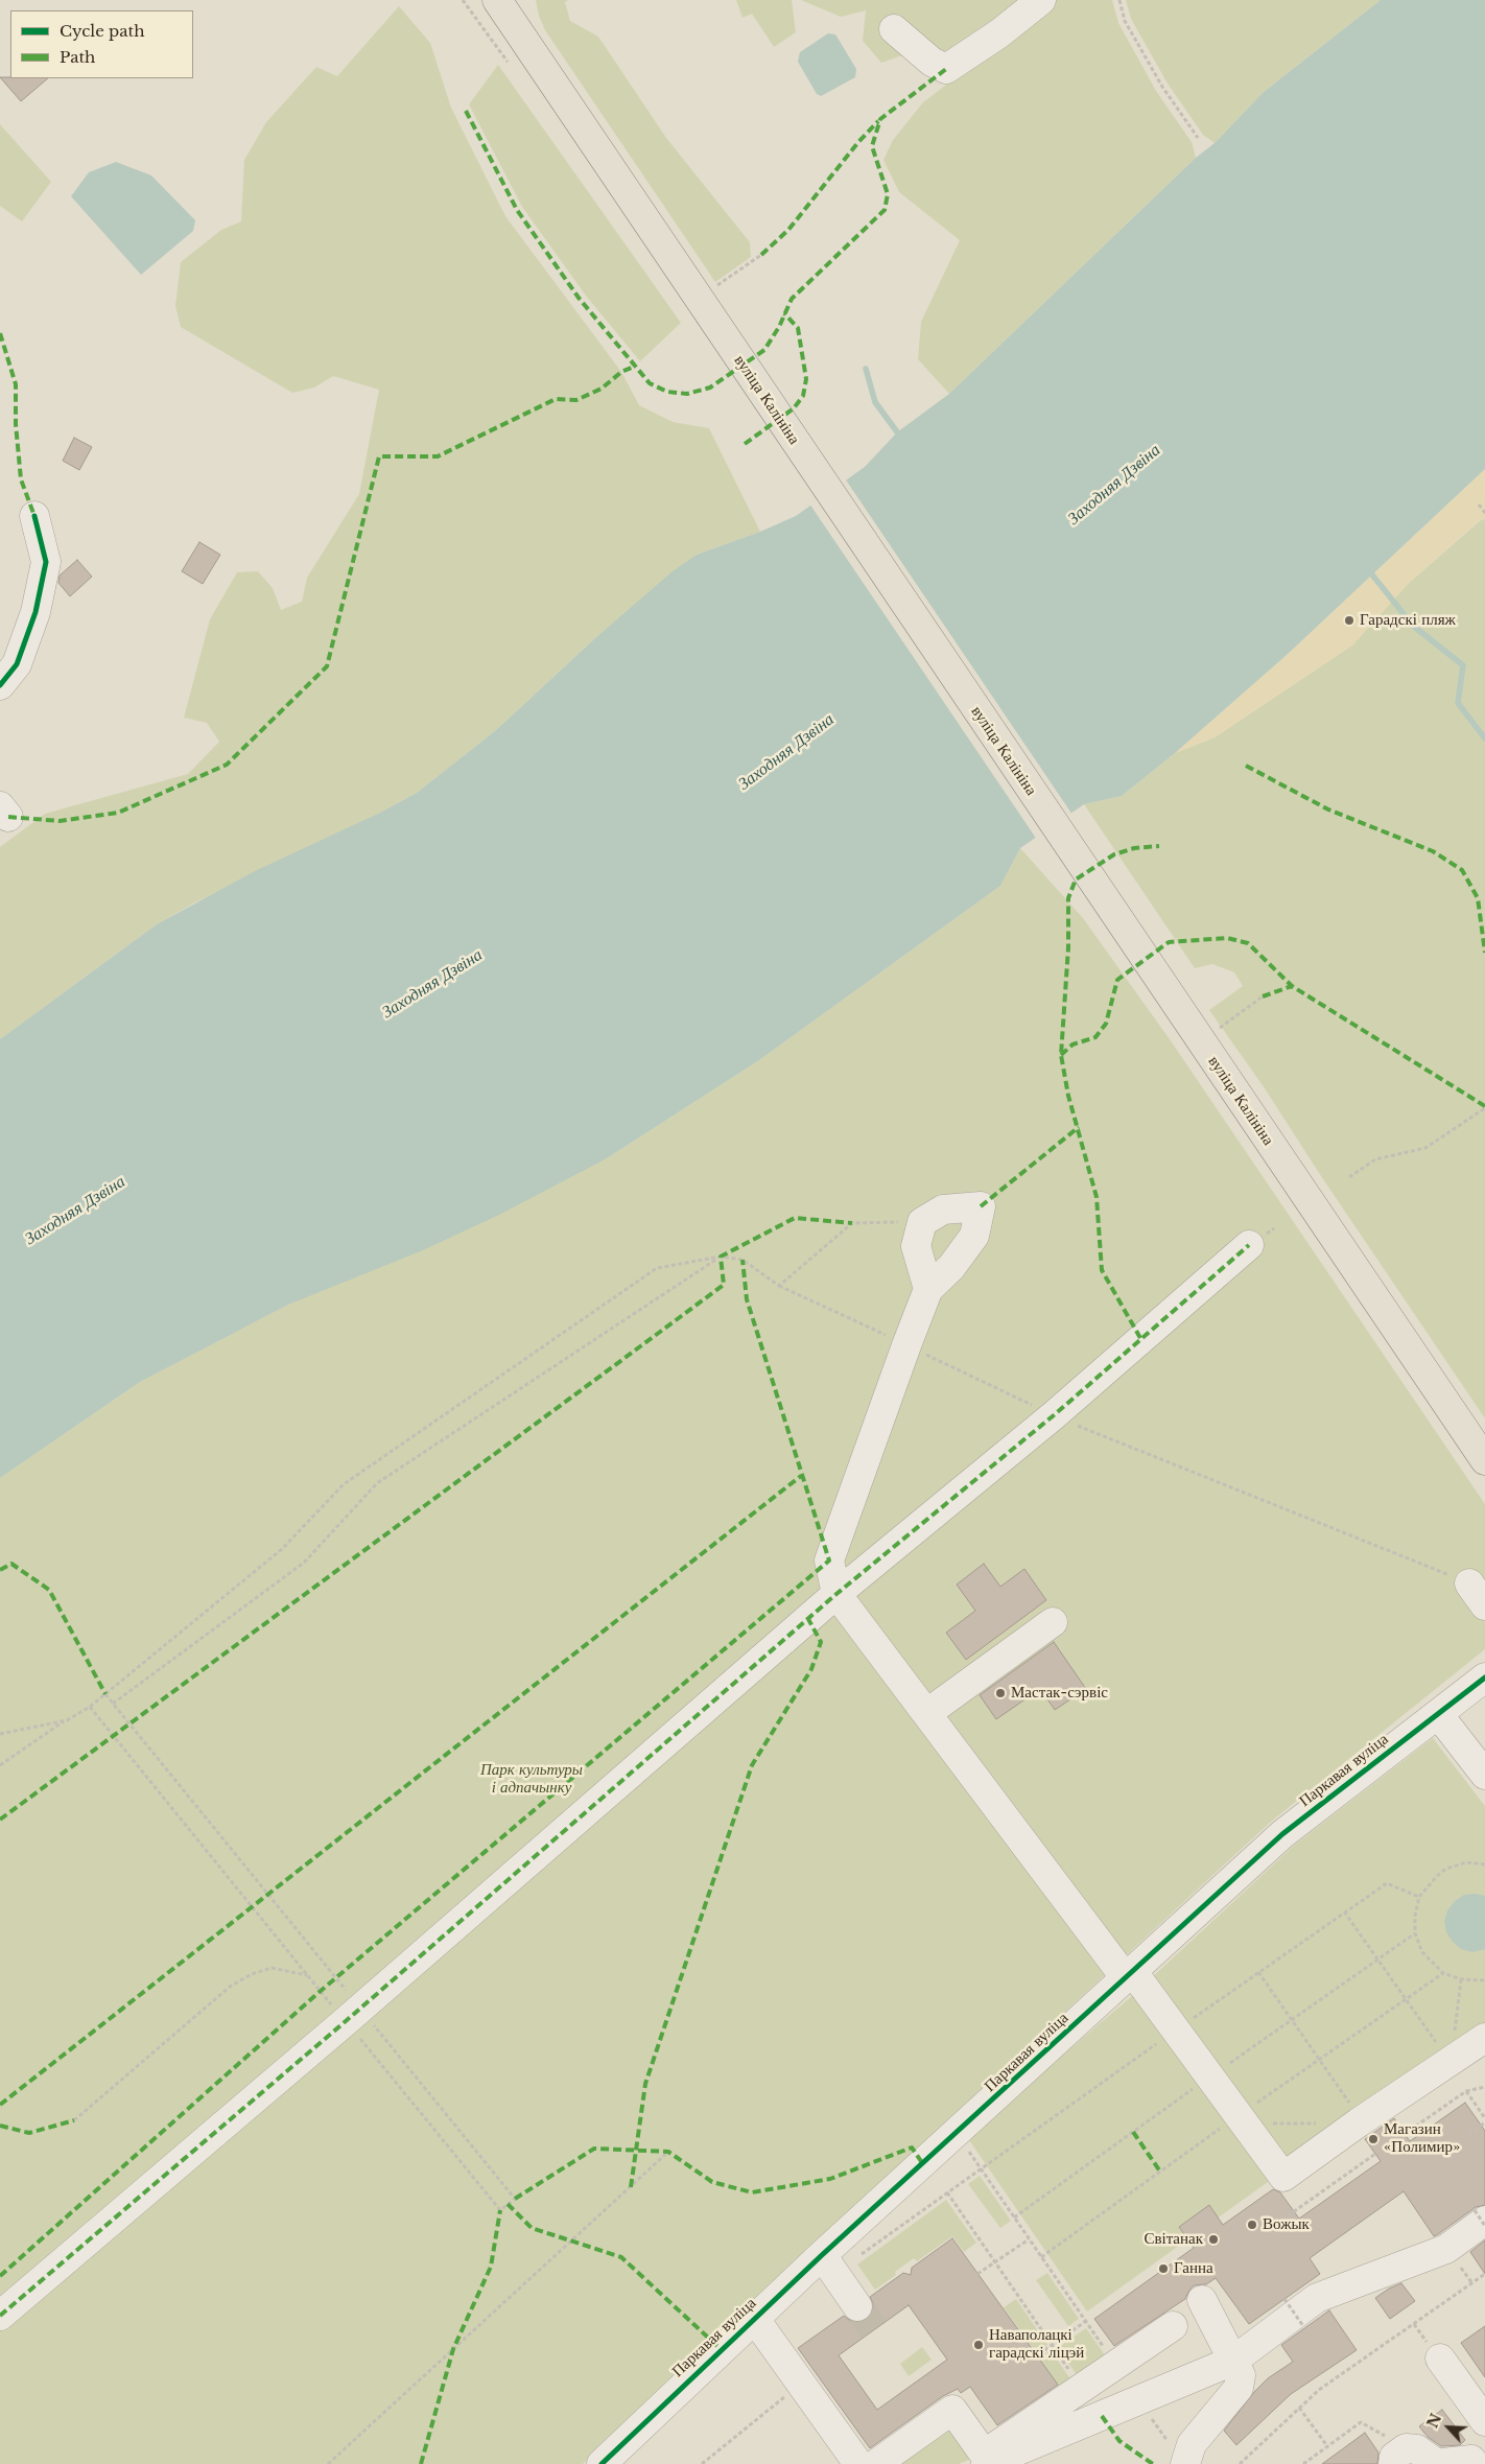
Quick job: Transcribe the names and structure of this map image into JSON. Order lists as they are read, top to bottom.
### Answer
{
  "streets": {
    "main road": ["вуліца Калініна"],
    "street": ["Паркавая вуліца"]
  },
  "water": ["Заходняя Дзвіна"],
  "parks": ["Парк культуры і адпачынку"],
  "places": [
    "Гарадскі пляж",
    "Мастак-сэрвіс",
    "Магазин «Полимир»",
    "Вожык",
    "Світанак",
    "Ганна",
    "Наваполацкі гарадскі ліцэй"
  ],
  "legend": ["Cycle path", "Path"],
  "north": "top left"
}
